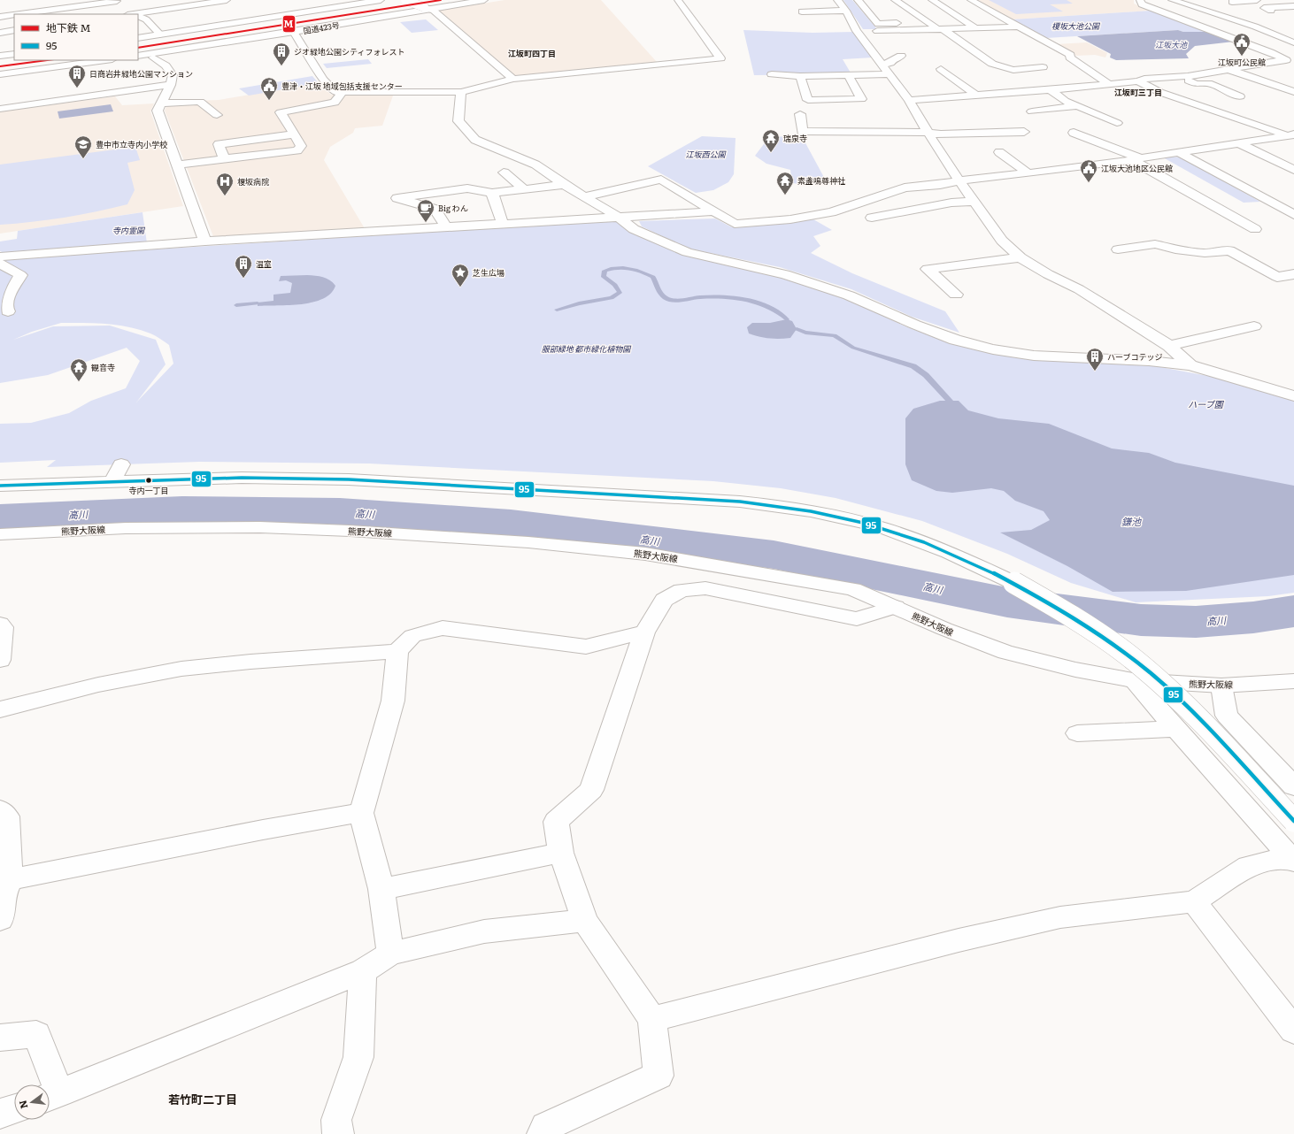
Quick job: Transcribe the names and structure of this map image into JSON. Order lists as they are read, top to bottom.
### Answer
{
  "streets": {
    "main road": ["国道423号", "熊野大阪線"]
  },
  "districts": ["江坂町四丁目", "江坂町三丁目", "若竹町二丁目"],
  "water": ["江坂大池", "高川", "鎌池"],
  "parks": [
    "榎坂大池公園",
    "江坂西公園",
    "寺内霊園",
    "服部緑地 都市緑化植物園",
    "ハーブ園"
  ],
  "places": {
    "public building": ["江坂町公民館", "豊津・江坂 地域包括支援センター", "江坂大池地区公民館"],
    "building": [
      "ジオ緑地公園シティフォレスト",
      "日商岩井緑地公園マンション",
      "温室",
      "ハーブコテッジ"
    ],
    "temple": ["瑞泉寺", "素盞嗚尊神社", "観音寺"],
    "school or university": ["豊中市立寺内小学校"],
    "hospital": ["榎坂病院"],
    "cafe": ["Big わん"],
    "place": ["芝生広場"],
    "other": ["寺内一丁目"]
  },
  "lines": ["metro line M", "transit line 95"],
  "legend": ["地下鉄 M", "95"],
  "north": "left"
}
